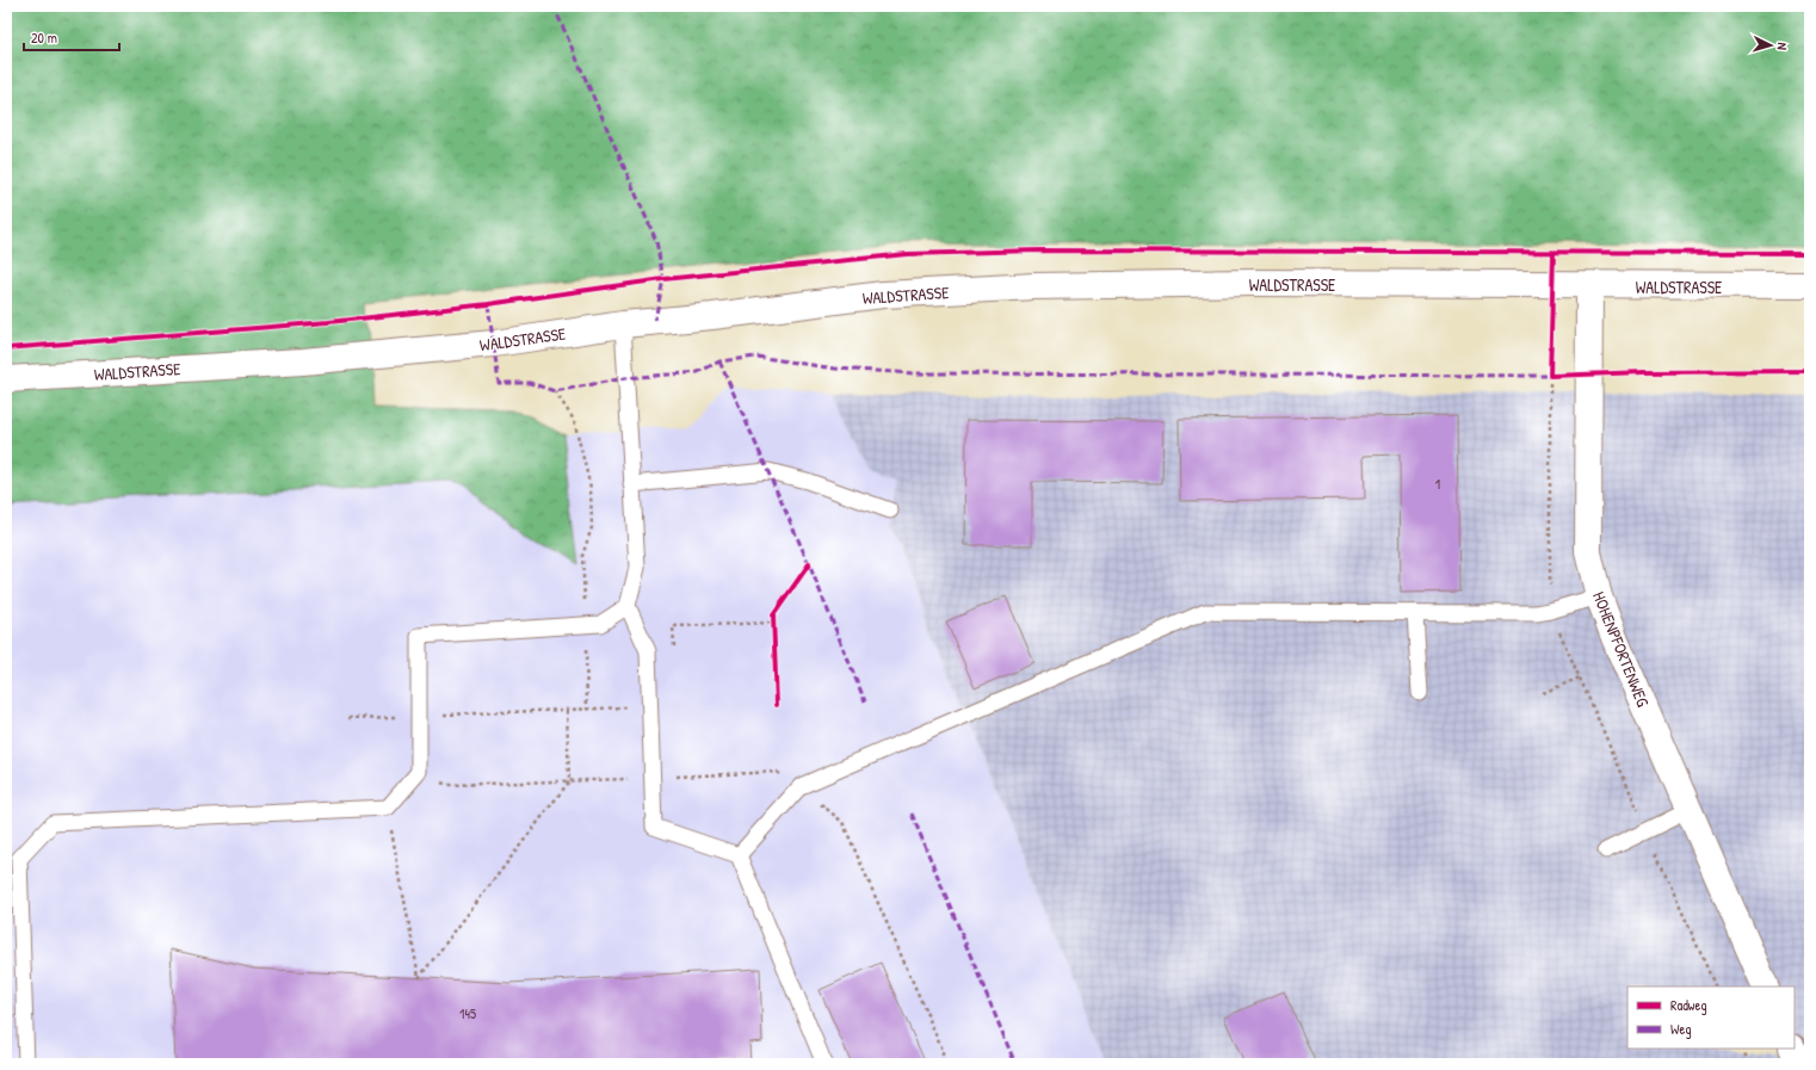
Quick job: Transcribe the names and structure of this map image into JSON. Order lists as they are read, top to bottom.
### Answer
{
  "streets": {
    "street": ["WALDSTRASSE", "HOHENPFORTENWEG"]
  },
  "crossings": [
    ["WALDSTRASSE", "HOHENPFORTENWEG"]
  ],
  "house_numbers": ["1", "145"],
  "legend": ["Radweg", "Weg"],
  "scale_bar": "20 m",
  "north": "right"
}
